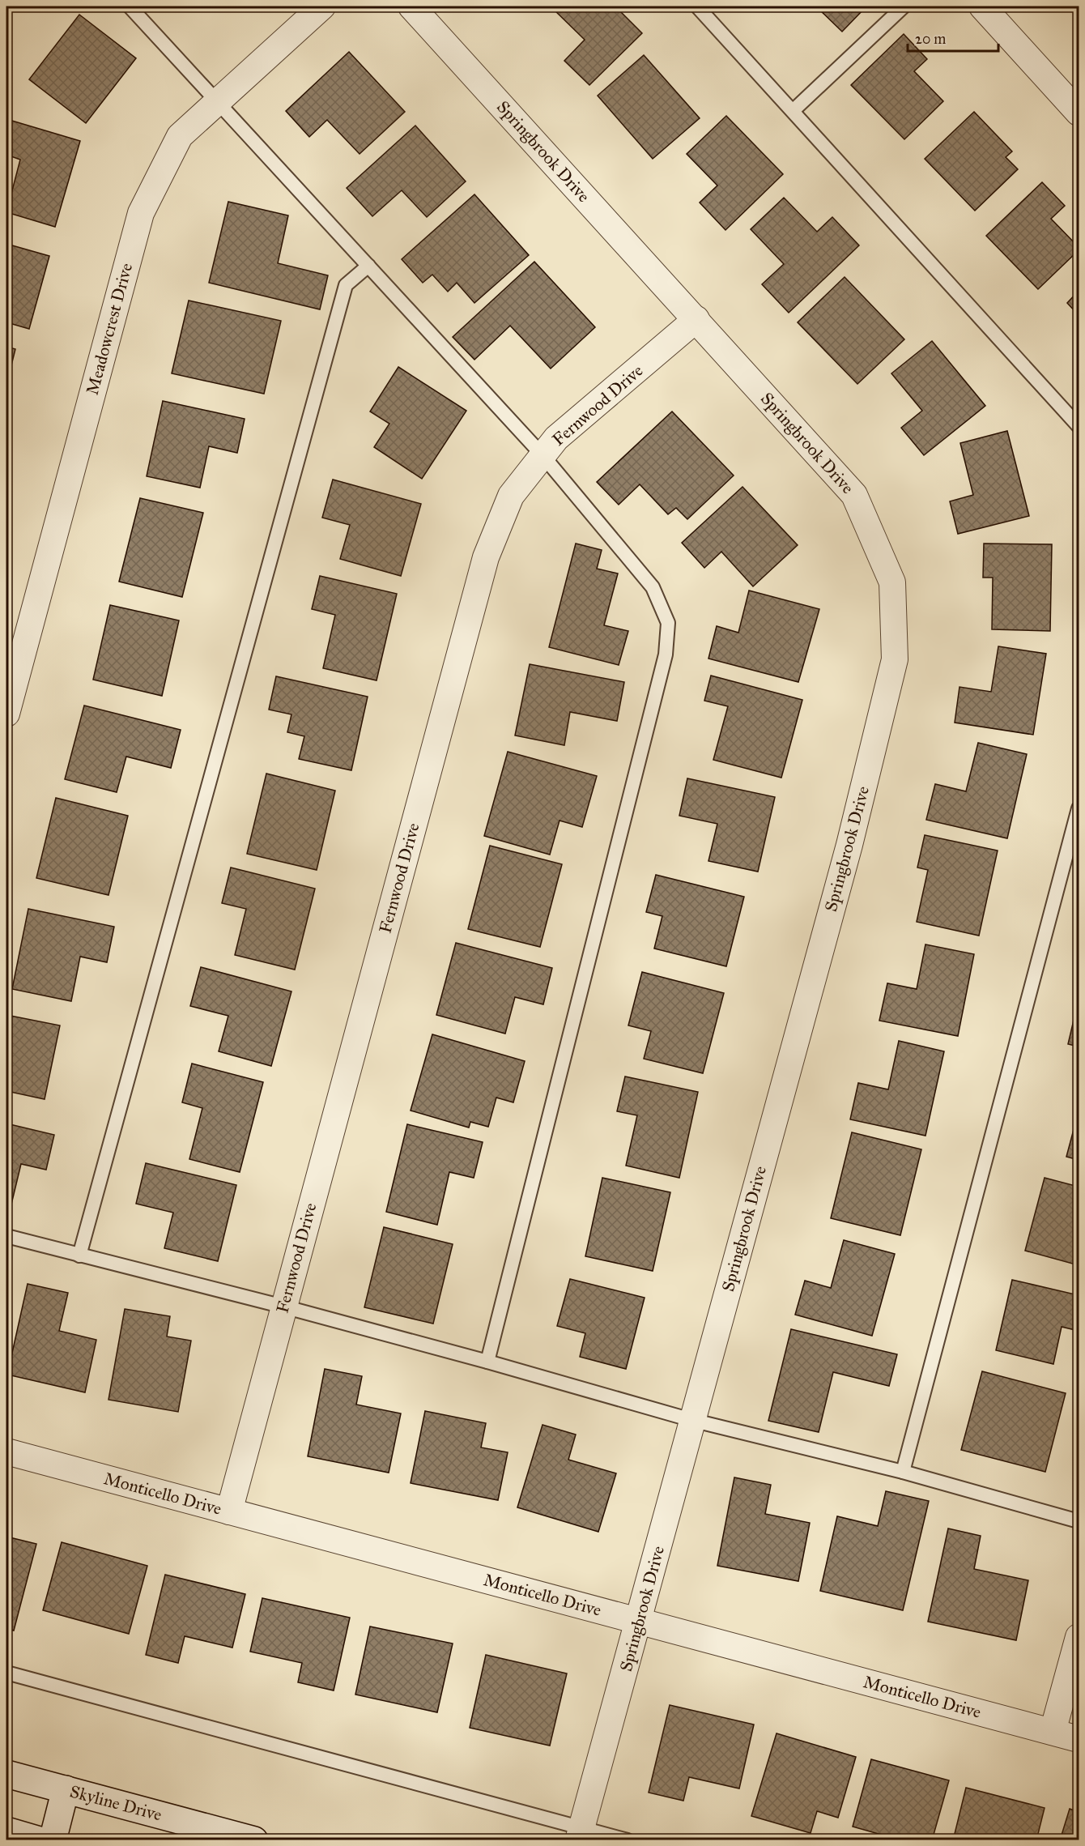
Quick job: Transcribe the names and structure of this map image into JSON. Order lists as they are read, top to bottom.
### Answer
{
  "streets": {
    "main road": ["Skyline Drive"],
    "street": [
      "Springbrook Drive",
      "Meadowcrest Drive",
      "Fernwood Drive",
      "Monticello Drive"
    ]
  },
  "crossings": [
    ["Springbrook Drive", "Fernwood Drive"],
    ["Springbrook Drive", "Monticello Drive"],
    ["Fernwood Drive", "Monticello Drive"]
  ],
  "scale_bar": "20 m"
}
